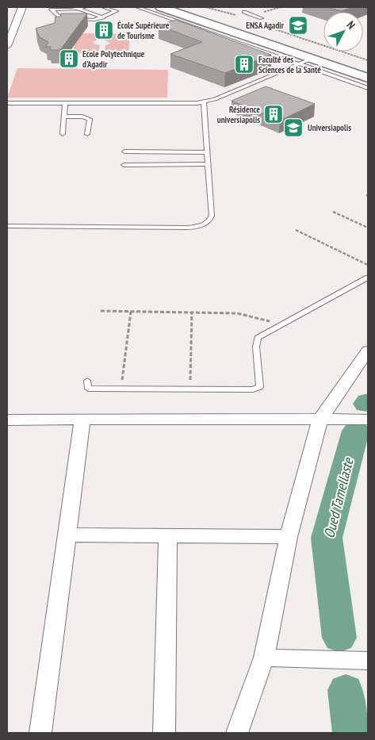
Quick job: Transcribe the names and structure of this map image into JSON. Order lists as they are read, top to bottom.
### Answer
{
  "water": ["Oued Tamellaste"],
  "places": {
    "school or university": ["ENSA Agadir", "Universiapolis"],
    "building": [
      "École Supérieure de Tourisme",
      "Ecole Polytechnique d'Agadir",
      "Faculté des Sciences de la Santé",
      "Résidence universiapolis"
    ]
  },
  "north": "top right"
}
